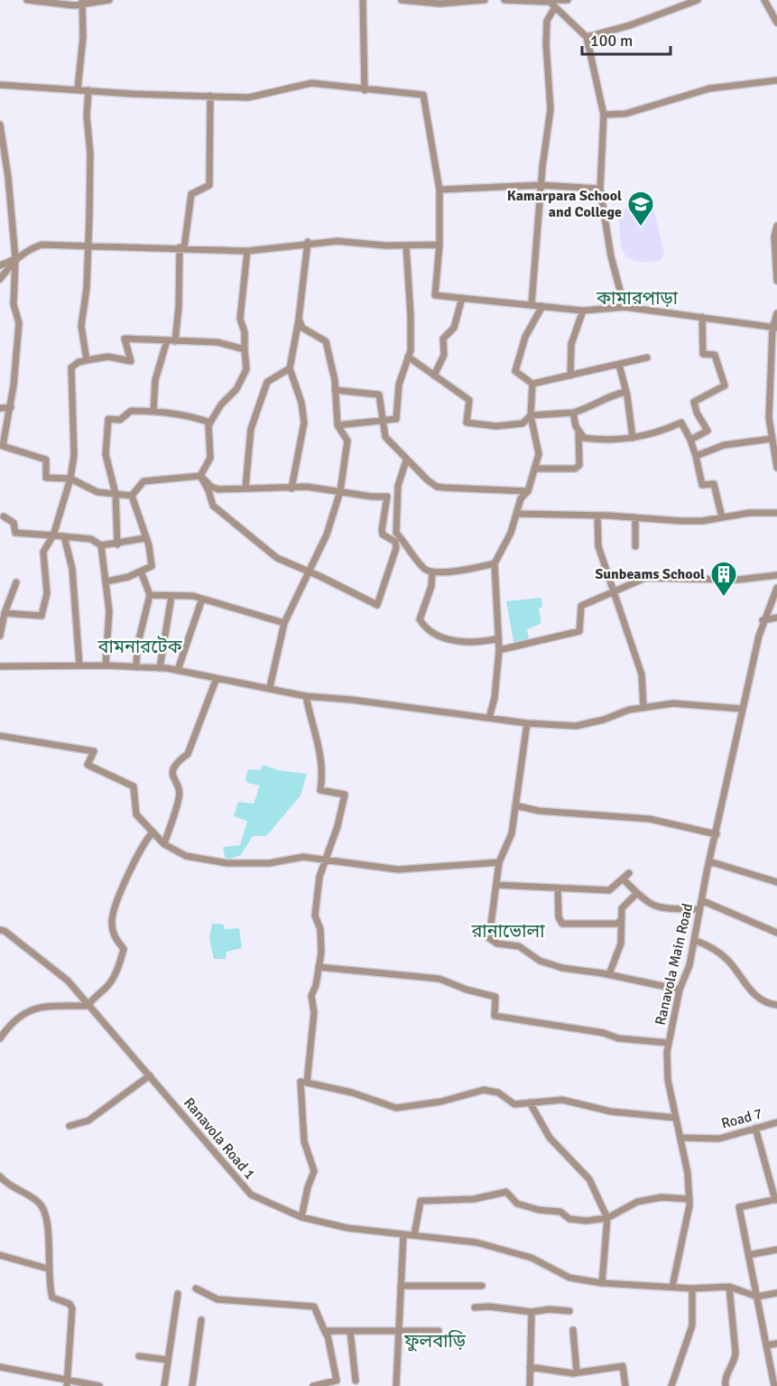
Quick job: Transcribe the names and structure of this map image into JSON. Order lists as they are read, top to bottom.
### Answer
{
  "streets": {
    "street": ["Ranavola Main Road", "Road 7", "Ranavola Road 1"]
  },
  "crossings": [
    ["Ranavola Main Road", "Road 7"],
    ["Ranavola Main Road", "Ranavola Road 1"]
  ],
  "districts": [
    "কামারপাড়া",
    "বামনারটেক",
    "রানাভোলা",
    "ফুলবাড়ি"
  ],
  "places": {
    "school or university": ["Kamarpara School and College"],
    "building": ["Sunbeams School"]
  },
  "scale_bar": "100 m"
}
